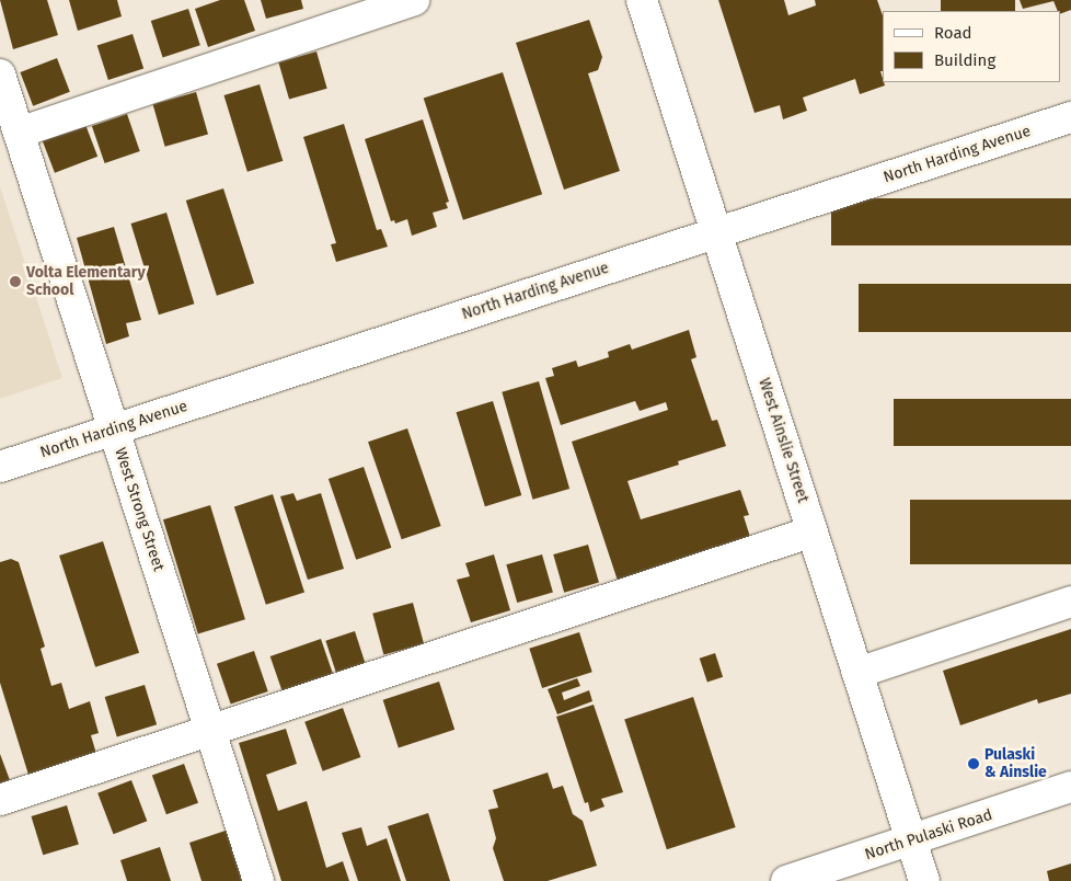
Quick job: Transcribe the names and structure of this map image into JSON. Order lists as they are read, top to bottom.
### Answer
{
  "streets": {
    "street": [
      "North Harding Avenue",
      "West Ainslie Street",
      "West Strong Street",
      "North Pulaski Road"
    ]
  },
  "crossings": [
    ["North Harding Avenue", "West Ainslie Street"],
    ["North Harding Avenue", "West Strong Street"],
    ["West Ainslie Street", "North Pulaski Road"]
  ],
  "places": ["Volta Elementary School", "Pulaski & Ainslie"],
  "legend": ["Road", "Building"]
}
